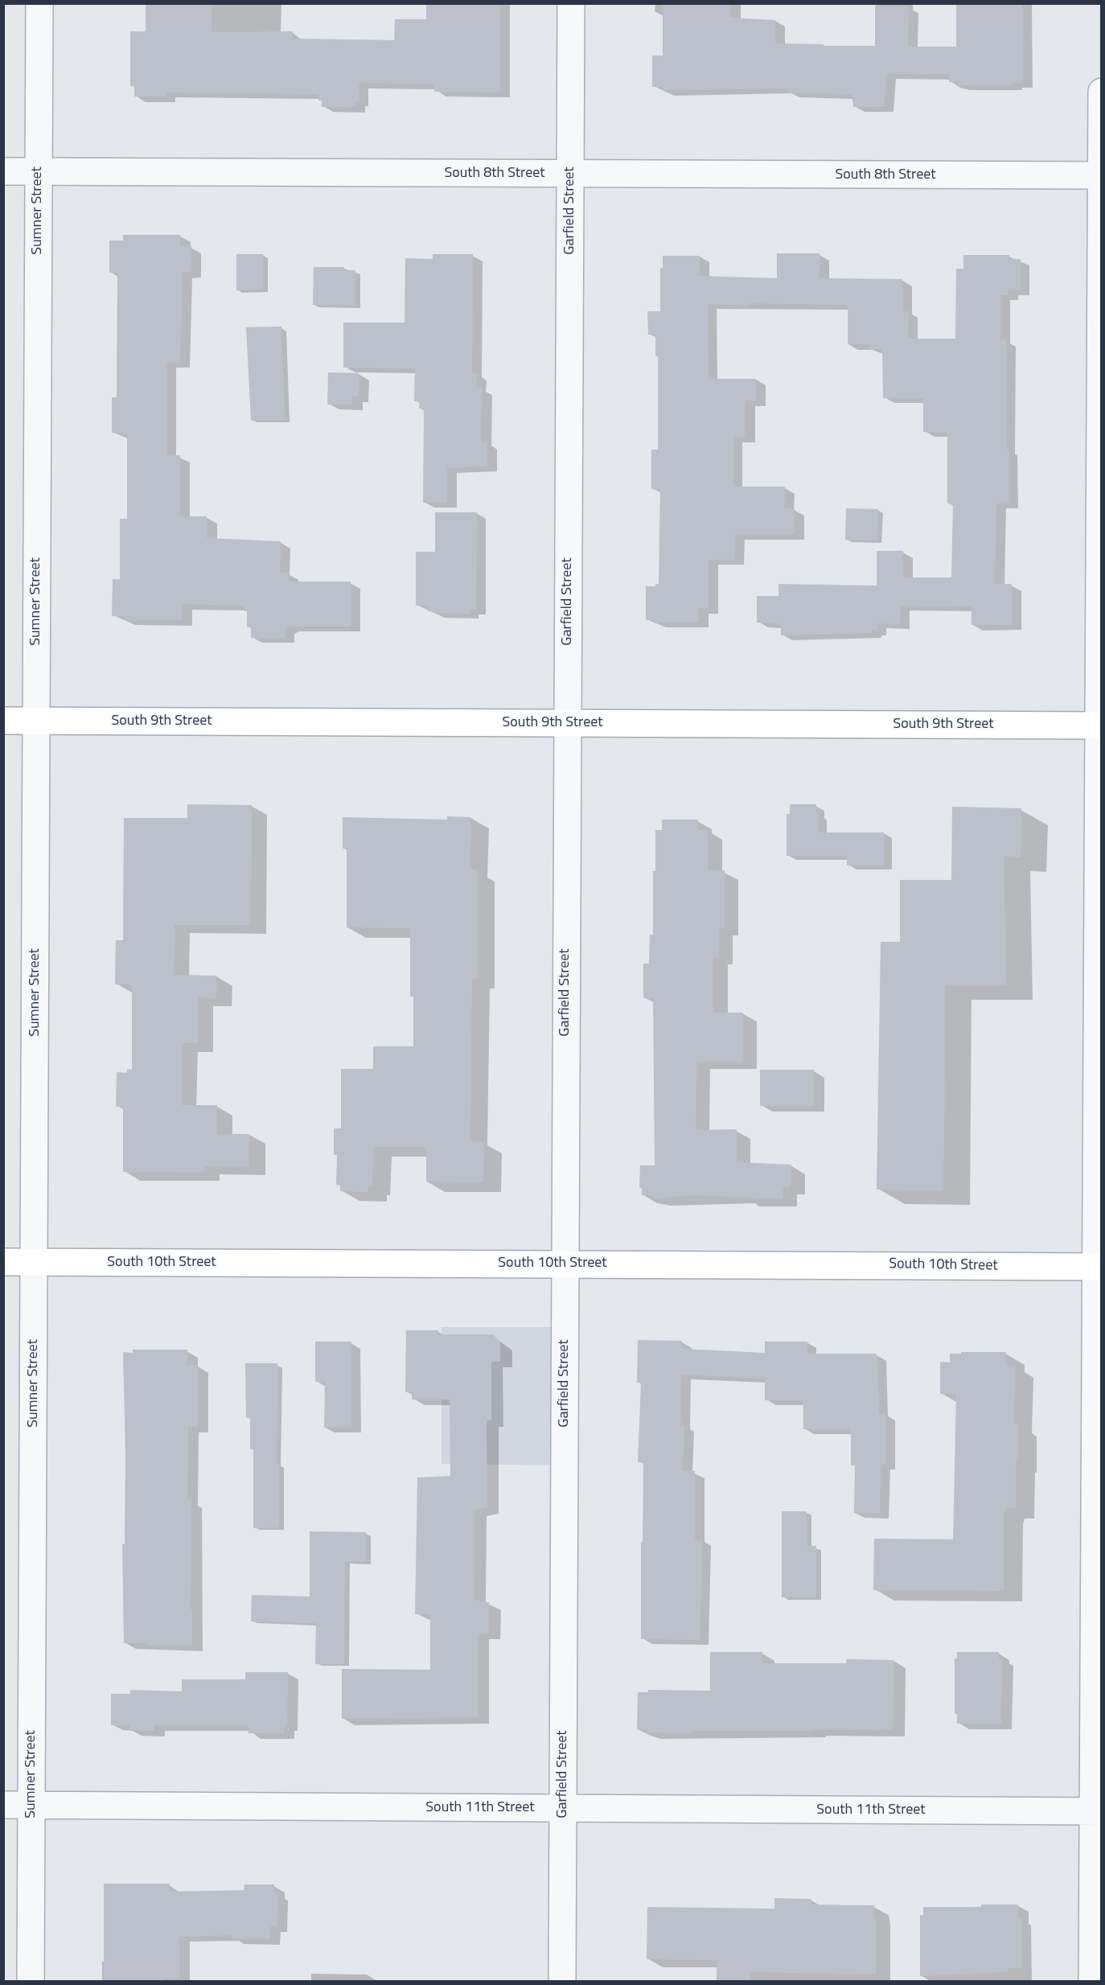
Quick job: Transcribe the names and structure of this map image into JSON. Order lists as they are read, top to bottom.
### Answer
{
  "streets": {
    "main road": ["South 9th Street", "South 10th Street"],
    "street": [
      "South 8th Street",
      "Sumner Street",
      "Garfield Street",
      "South 11th Street"
    ]
  },
  "crossings": [
    ["South 8th Street", "Sumner Street"],
    ["South 8th Street", "Garfield Street"],
    ["Sumner Street", "South 9th Street"],
    ["Sumner Street", "South 10th Street"],
    ["Sumner Street", "South 11th Street"],
    ["Garfield Street", "South 9th Street"],
    ["Garfield Street", "South 10th Street"],
    ["Garfield Street", "South 11th Street"]
  ]
}
